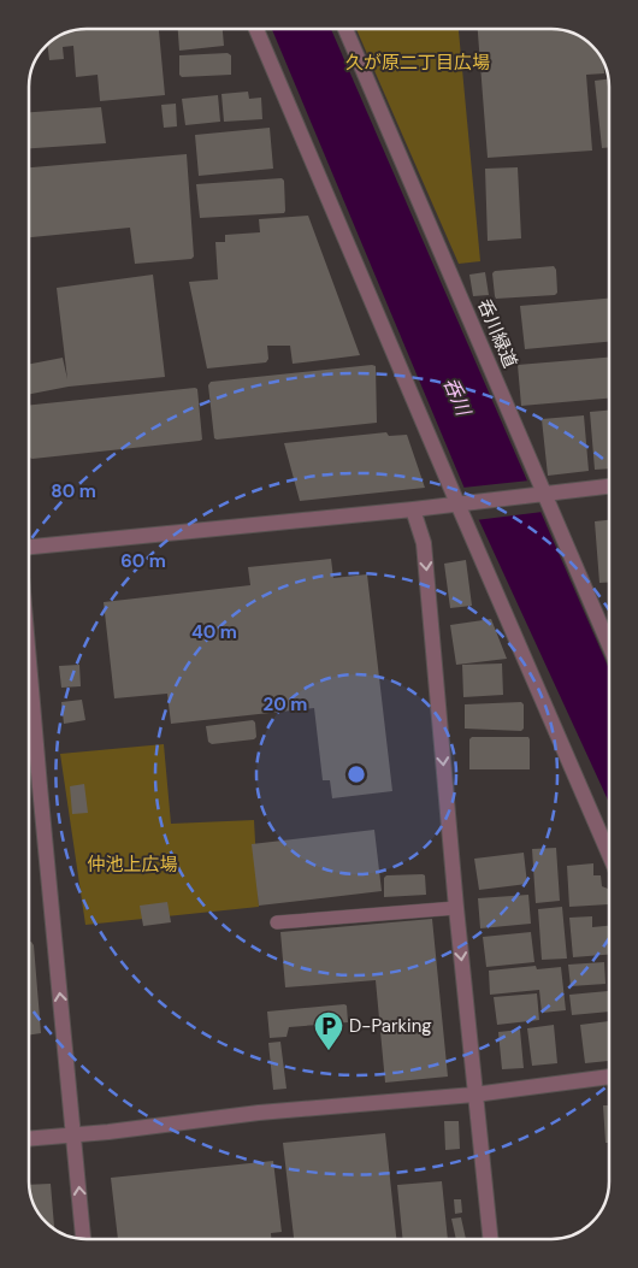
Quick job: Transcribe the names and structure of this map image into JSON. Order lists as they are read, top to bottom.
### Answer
{
  "streets": {
    "street": ["呑川緑道"]
  },
  "water": ["呑川"],
  "parks": ["久が原二丁目広場", "仲池上広場"],
  "places": {
    "parking": ["D-Parking"]
  },
  "rings": [
    "80 m",
    "60 m",
    "40 m",
    "20 m"
  ]
}
